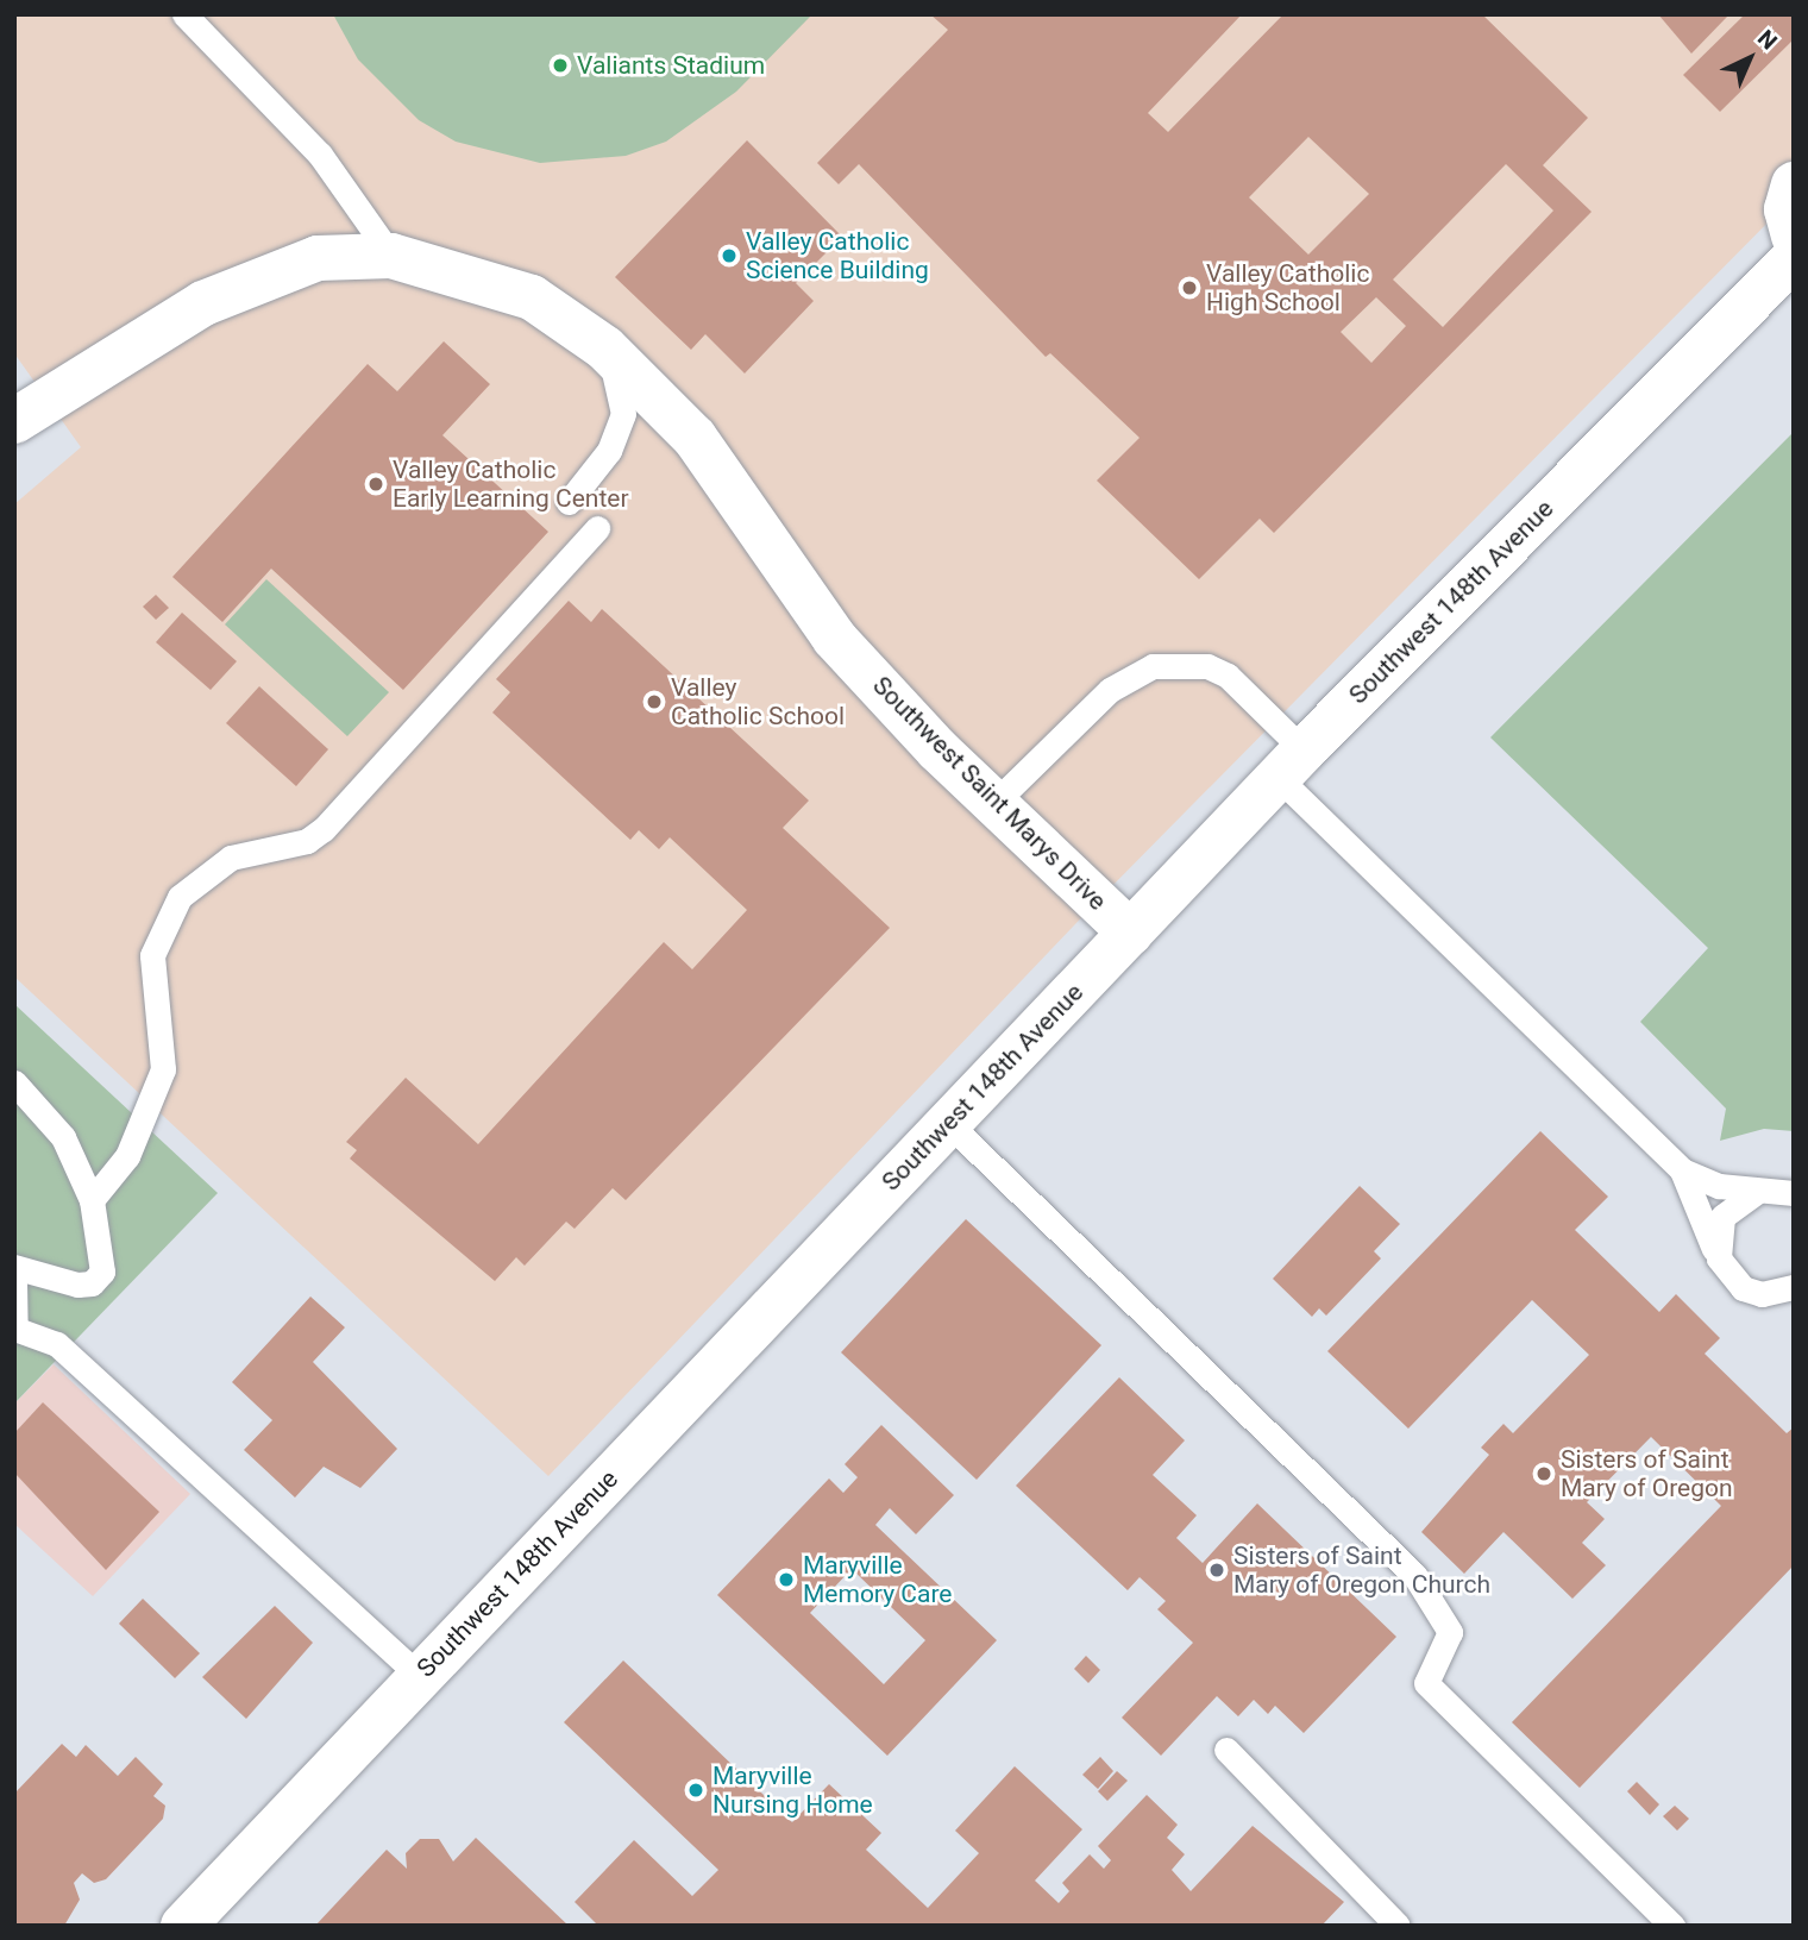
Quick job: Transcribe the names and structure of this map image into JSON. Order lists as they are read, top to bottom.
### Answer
{
  "streets": {
    "street": ["Southwest 148th Avenue", "Southwest Saint Marys Drive"]
  },
  "crossings": [
    ["Southwest 148th Avenue", "Southwest Saint Marys Drive"]
  ],
  "places": [
    "Valiants Stadium",
    "Valley Catholic Science Building",
    "Valley Catholic High School",
    "Valley Catholic Early Learning Center",
    "Valley Catholic School",
    "Sisters of Saint Mary of Oregon",
    "Sisters of Saint Mary of Oregon Church",
    "Maryville Memory Care",
    "Maryville Nursing Home"
  ],
  "north": "top right"
}
